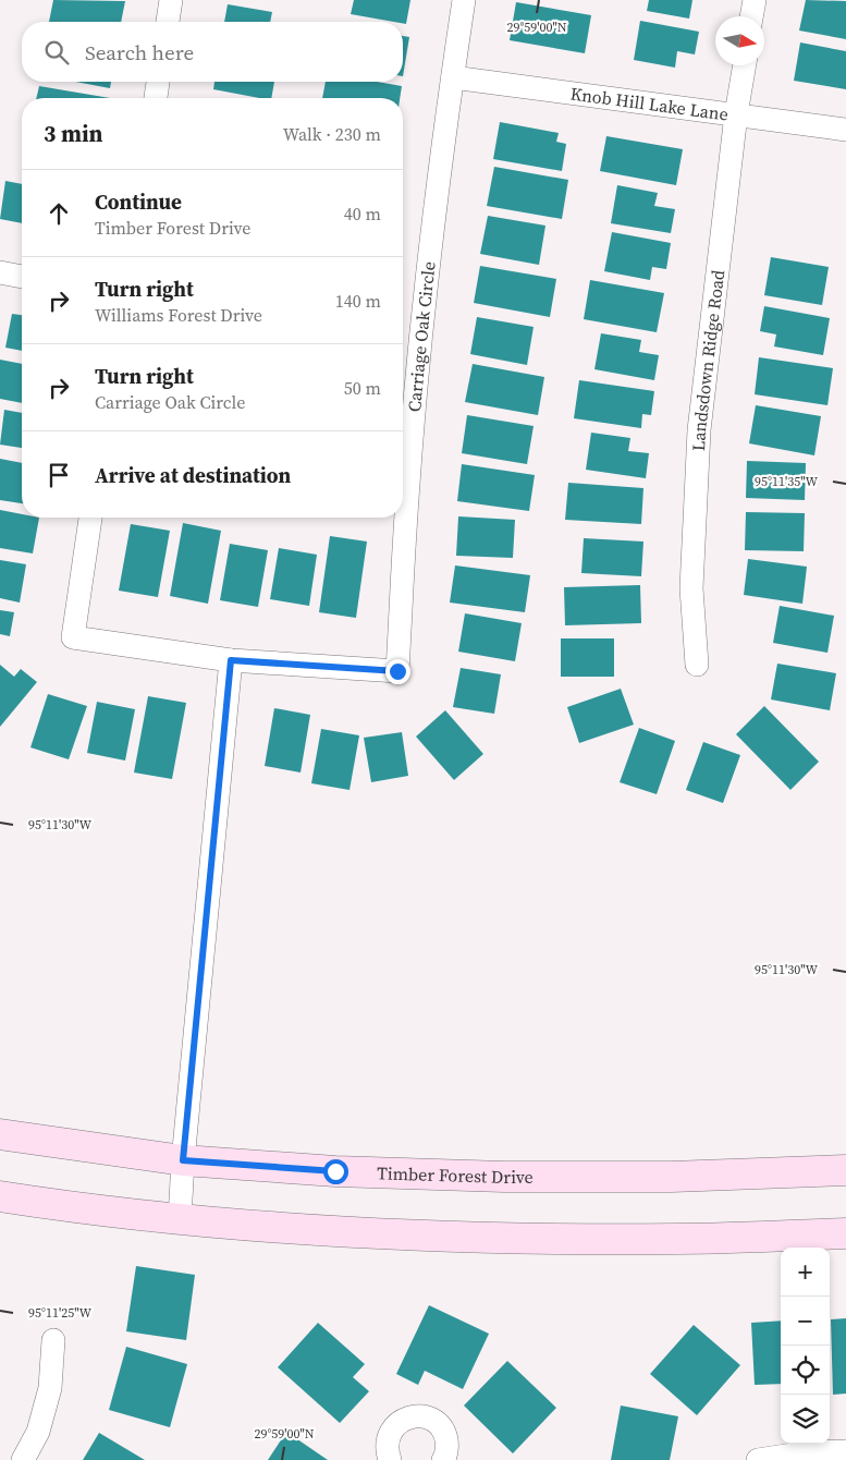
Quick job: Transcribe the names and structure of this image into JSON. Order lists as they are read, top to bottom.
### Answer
{
  "streets": {
    "main road": ["Timber Forest Drive"],
    "street": ["Knob Hill Lake Lane", "Carriage Oak Circle", "Landsdown Ridge Road"]
  },
  "crossings": [
    ["Knob Hill Lake Lane", "Carriage Oak Circle"],
    ["Knob Hill Lake Lane", "Landsdown Ridge Road"]
  ],
  "north": "right",
  "page": {
    "search": "Search here",
    "heading": ["3 min", "Walk · 230 m"],
    "list": [
      ["Continue", "Timber Forest Drive", "40 m"],
      ["Turn right", "Williams Forest Drive", "140 m"],
      ["Turn right", "Carriage Oak Circle", "50 m"],
      "Arrive at destination"
    ],
    "map_buttons": ["+", "−"]
  },
  "coordinates": [
    "29°59'00\"N",
    "95°11'35\"W",
    "95°11'30\"W",
    "95°11'25\"W"
  ]
}
